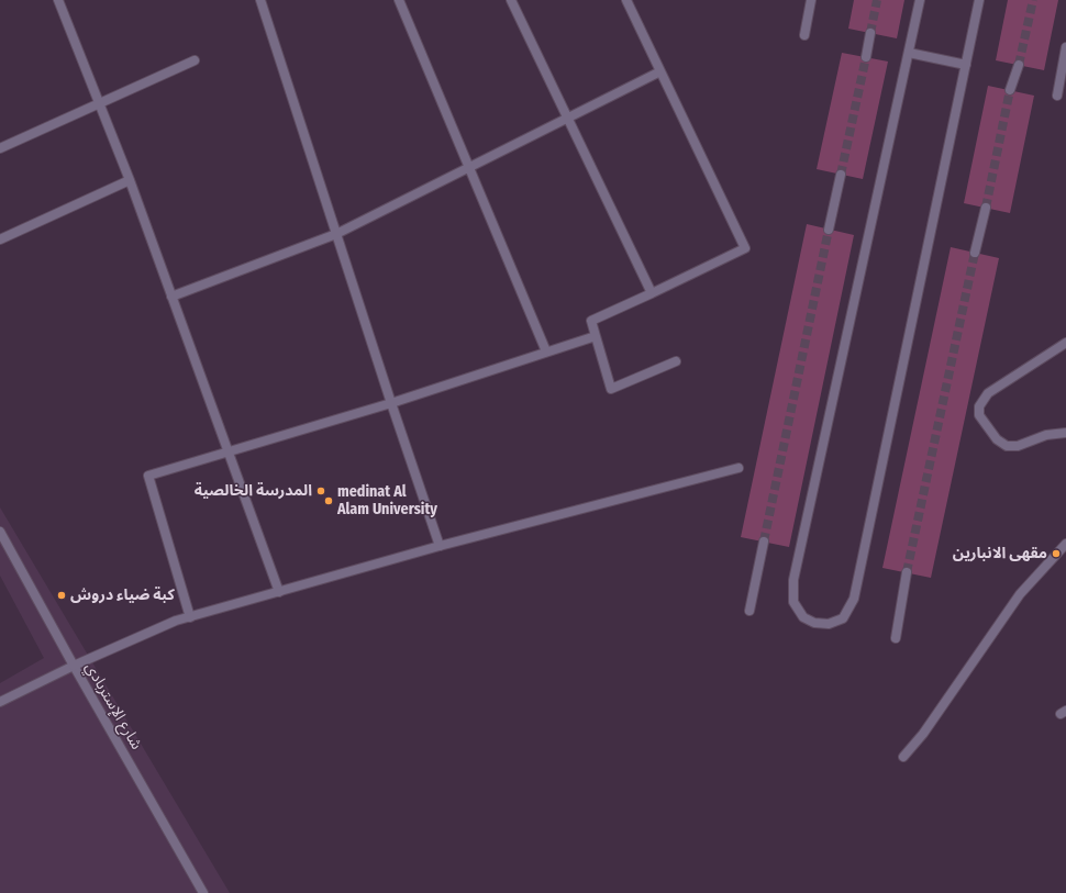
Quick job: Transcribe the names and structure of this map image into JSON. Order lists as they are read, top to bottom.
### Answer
{
  "streets": {
    "street": ["شارع الإستربادي"]
  },
  "places": [
    "المدرسة الخالصية",
    "medinat Al Alam University",
    "مقهى الانبارين",
    "كبة ضياء دروش"
  ]
}
